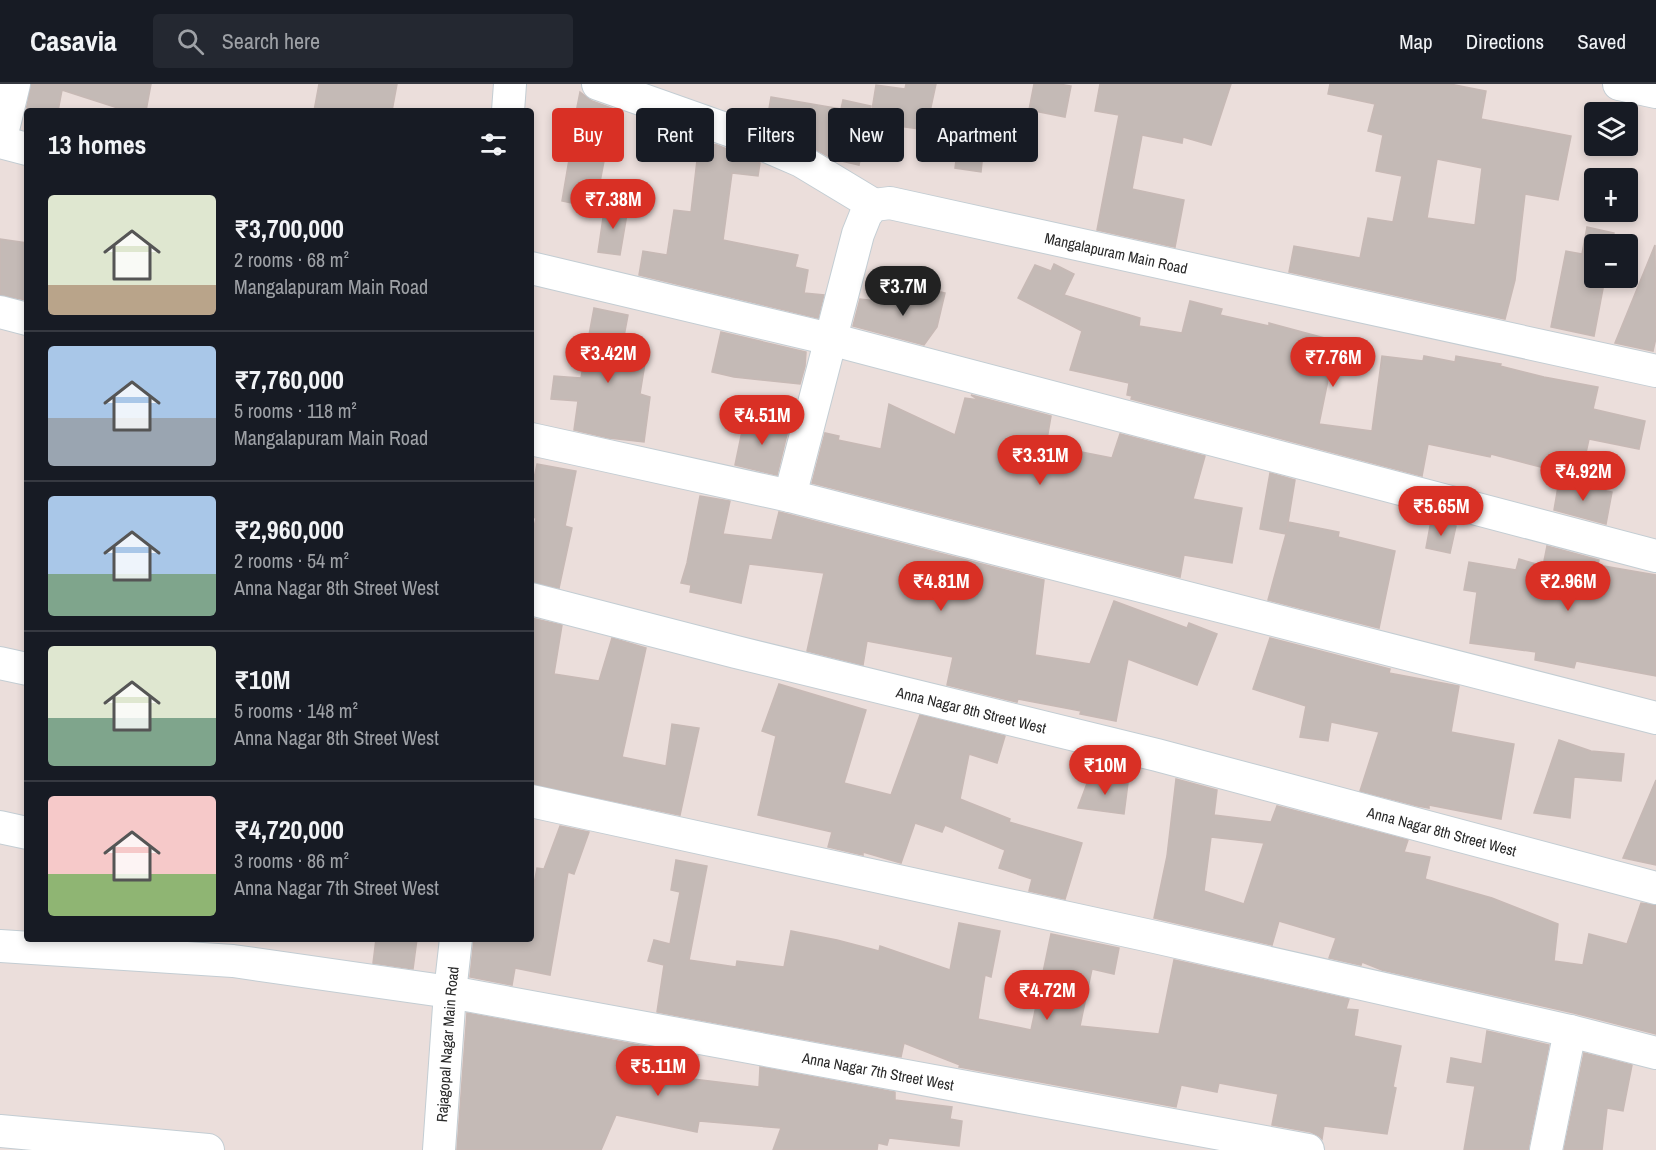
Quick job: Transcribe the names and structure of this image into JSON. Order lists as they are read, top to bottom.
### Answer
{
  "streets": {
    "street": [
      "Mangalapuram Main Road",
      "Anna Nagar 8th Street West",
      "Rajagopal Nagar Main Road",
      "Anna Nagar 7th Street West"
    ]
  },
  "crossings": [
    ["Rajagopal Nagar Main Road", "Anna Nagar 7th Street West"]
  ],
  "page": {
    "header": "Casavia",
    "search": "Search here",
    "nav": ["Map", "Directions", "Saved"],
    "map_buttons": ["+", "−"],
    "chip": [
      "Buy",
      "Rent",
      "Filters",
      "New",
      "Apartment"
    ],
    "heading": "13 homes",
    "price": [
      "₹7.38M",
      "₹3.7M",
      "₹3.42M",
      "₹7.76M",
      "₹4.51M",
      "₹3.31M",
      "₹4.92M",
      "₹5.65M",
      "₹4.81M",
      "₹2.96M",
      "₹10M",
      "₹4.72M",
      "₹5.11M"
    ],
    "list": [
      {
        "name": "₹3,700,000",
        "note": "2 rooms · 68 m² · Mangalapuram Main Road"
      },
      {
        "name": "₹7,760,000",
        "note": "5 rooms · 118 m² · Mangalapuram Main Road"
      },
      {
        "name": "₹2,960,000",
        "note": "2 rooms · 54 m² · Anna Nagar 8th Street West"
      },
      {
        "name": "₹10M",
        "note": "5 rooms · 148 m² · Anna Nagar 8th Street West"
      },
      {
        "name": "₹4,720,000",
        "note": "3 rooms · 86 m² · Anna Nagar 7th Street West"
      }
    ]
  }
}
